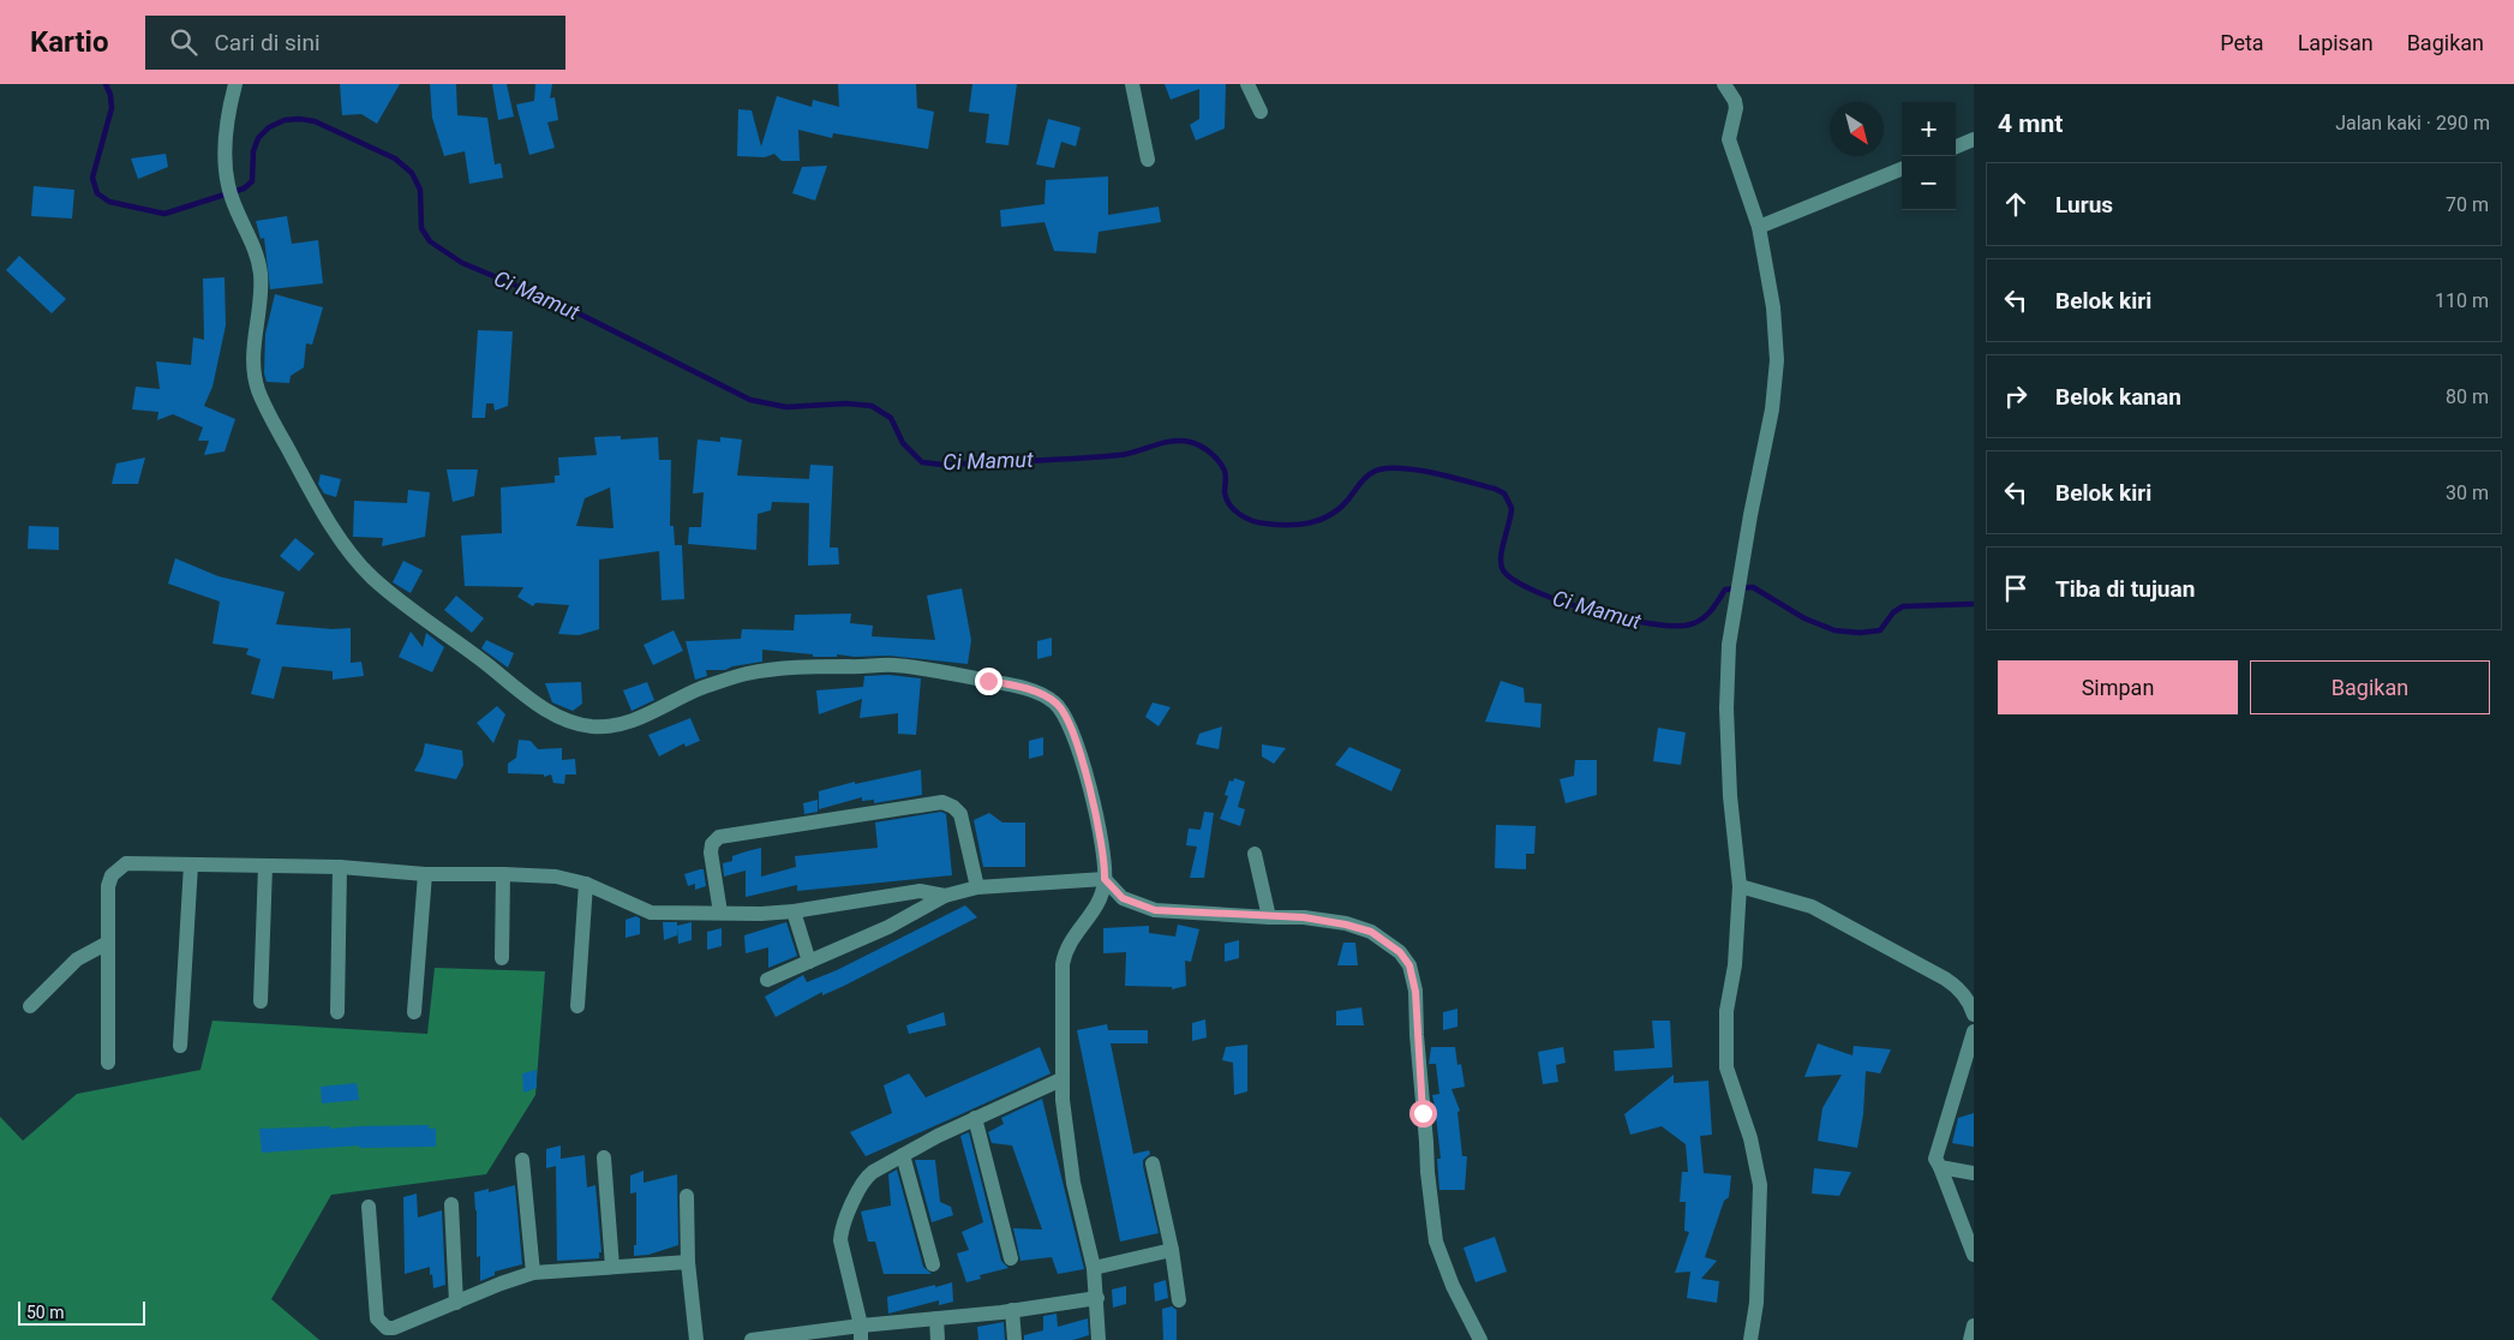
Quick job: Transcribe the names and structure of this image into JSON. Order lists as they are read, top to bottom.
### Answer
{
  "water": ["Ci Mamut"],
  "scale_bar": "50 m",
  "north": "bottom right",
  "page": {
    "header": "Kartio",
    "search": "Cari di sini",
    "nav": ["Peta", "Lapisan", "Bagikan"],
    "heading": ["4 mnt", "Jalan kaki · 290 m"],
    "map_buttons": ["+", "−"],
    "list": [
      ["Lurus", "70 m"],
      ["Belok kiri", "110 m"],
      ["Belok kanan", "80 m"],
      ["Belok kiri", "30 m"],
      "Tiba di tujuan"
    ],
    "buttons": ["Simpan", "Bagikan"],
    "scale": "50 m"
  }
}
